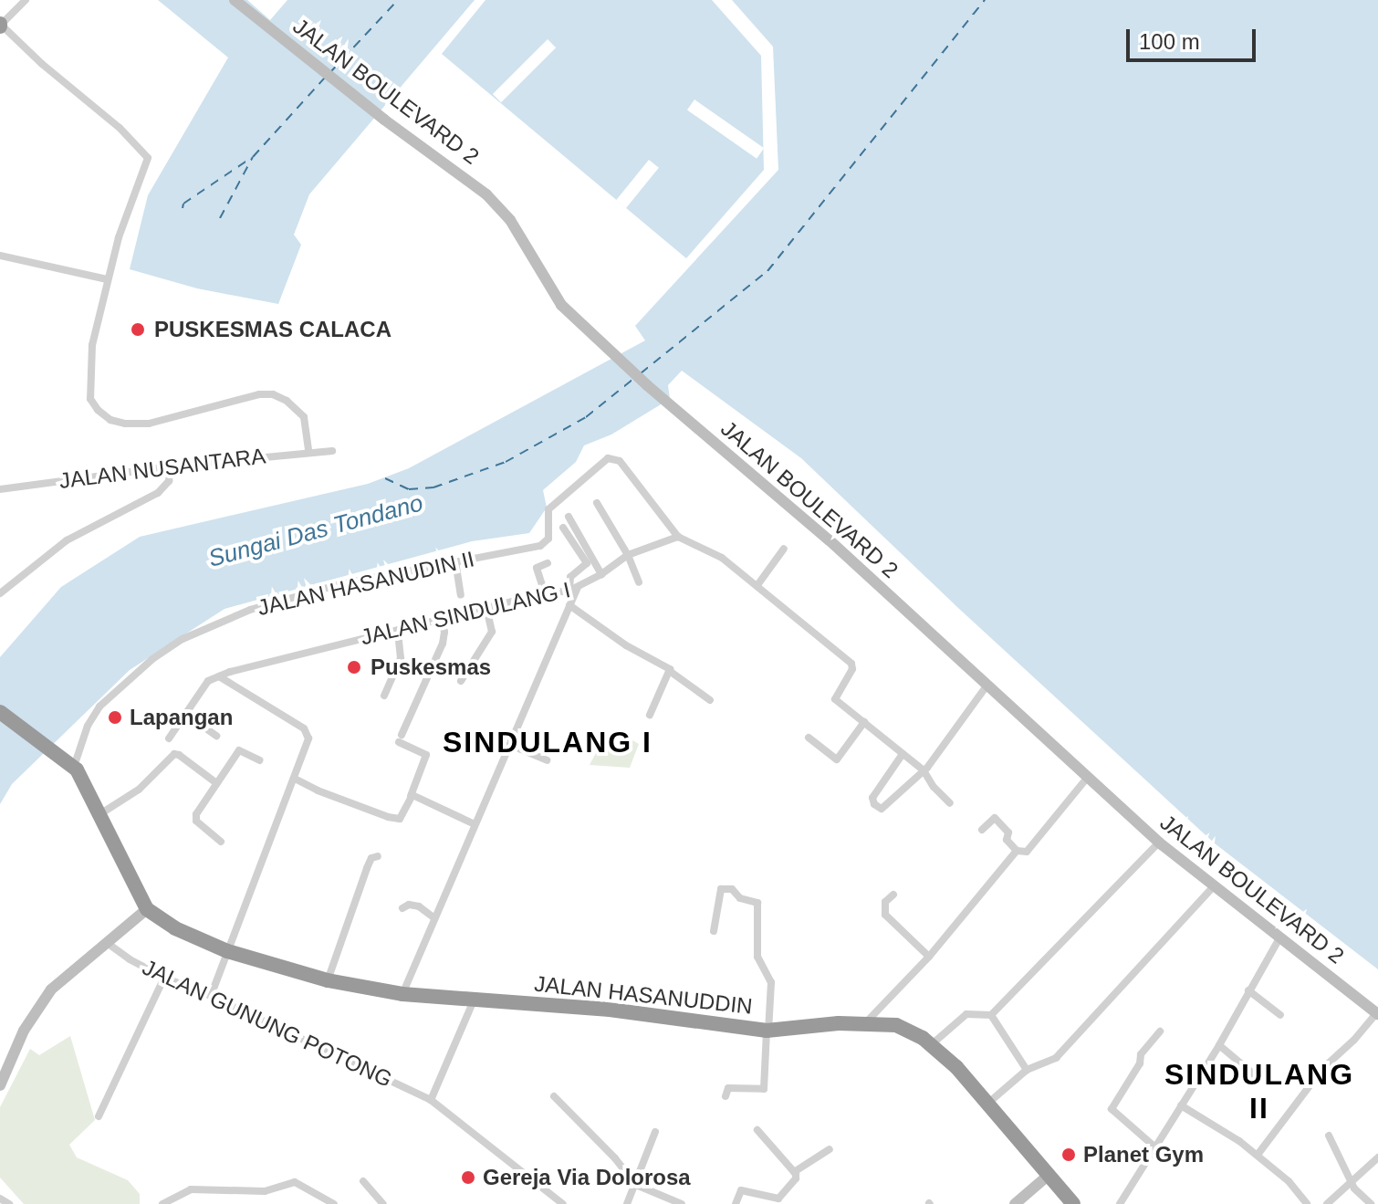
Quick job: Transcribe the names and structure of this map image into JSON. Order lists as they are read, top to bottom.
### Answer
{
  "streets": {
    "highway": ["JALAN HASANUDDIN"],
    "main road": ["JALAN BOULEVARD 2"],
    "street": [
      "JALAN NUSANTARA",
      "JALAN HASANUDIN II",
      "JALAN SINDULANG I",
      "JALAN GUNUNG POTONG"
    ]
  },
  "crossings": [
    ["JALAN HASANUDIN II", "JALAN SINDULANG I"]
  ],
  "districts": ["SINDULANG I", "SINDULANG II"],
  "water": ["Sungai Das Tondano"],
  "places": [
    "PUSKESMAS CALACA",
    "Puskesmas",
    "Lapangan",
    "Planet Gym",
    "Gereja Via Dolorosa"
  ],
  "scale_bar": "100 m"
}
